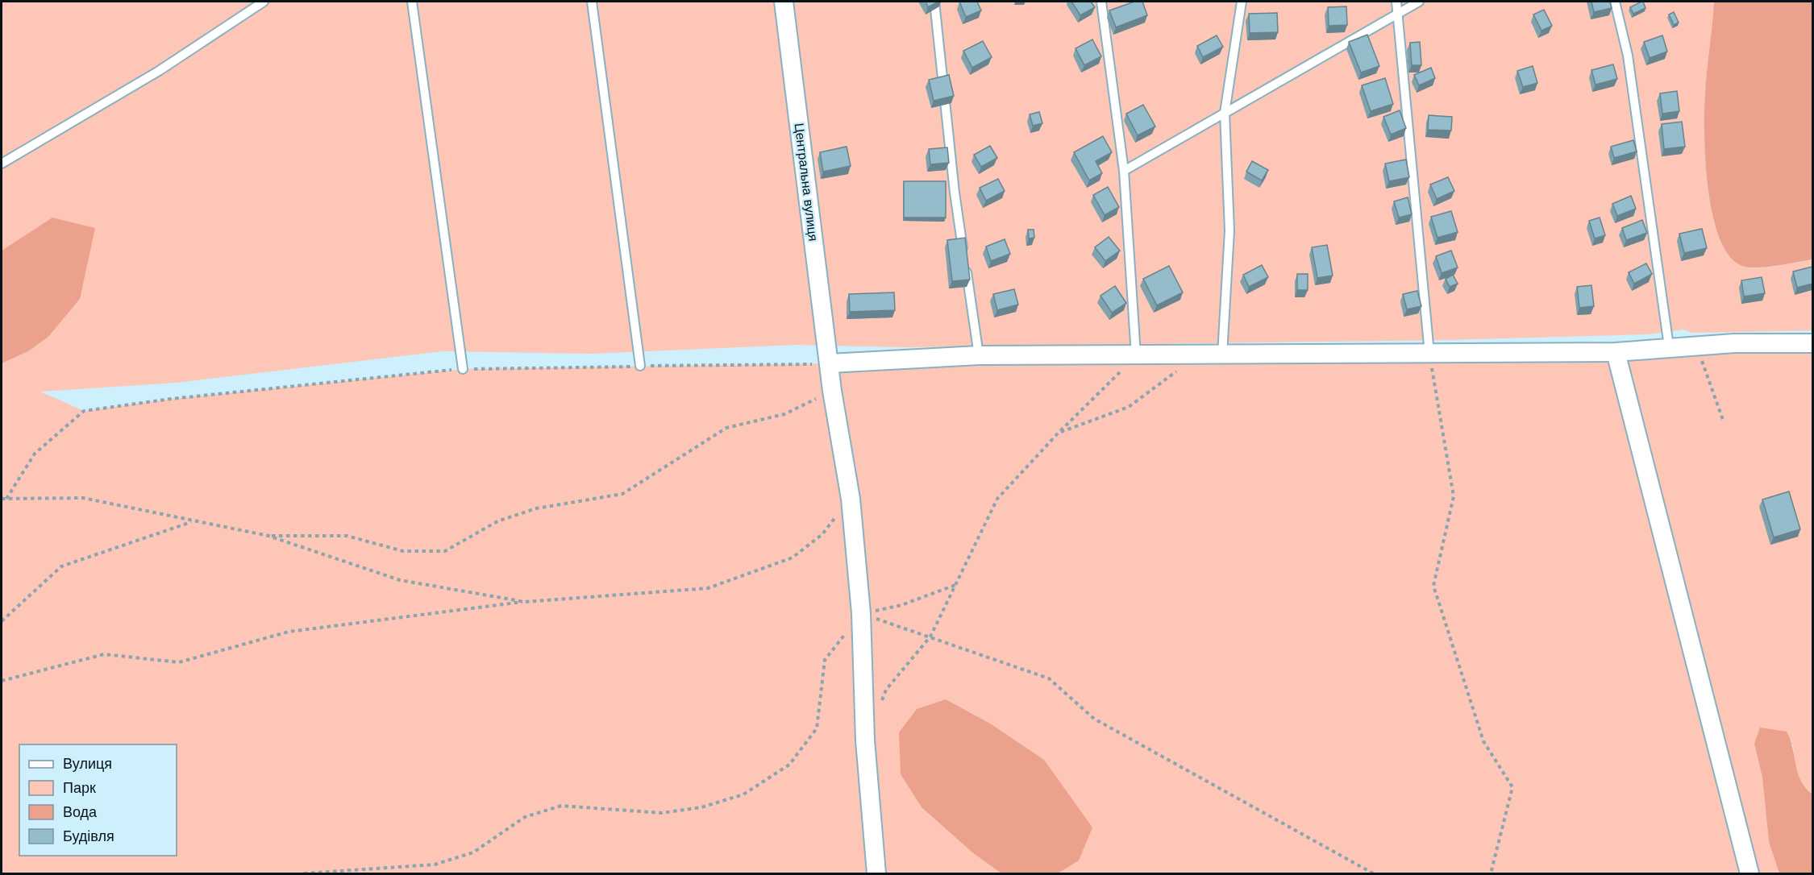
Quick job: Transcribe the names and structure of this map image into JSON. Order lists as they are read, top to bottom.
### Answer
{
  "streets": {
    "street": ["Центральна вулиця"]
  },
  "legend": [
    "Вулиця",
    "Парк",
    "Вода",
    "Будівля"
  ]
}
